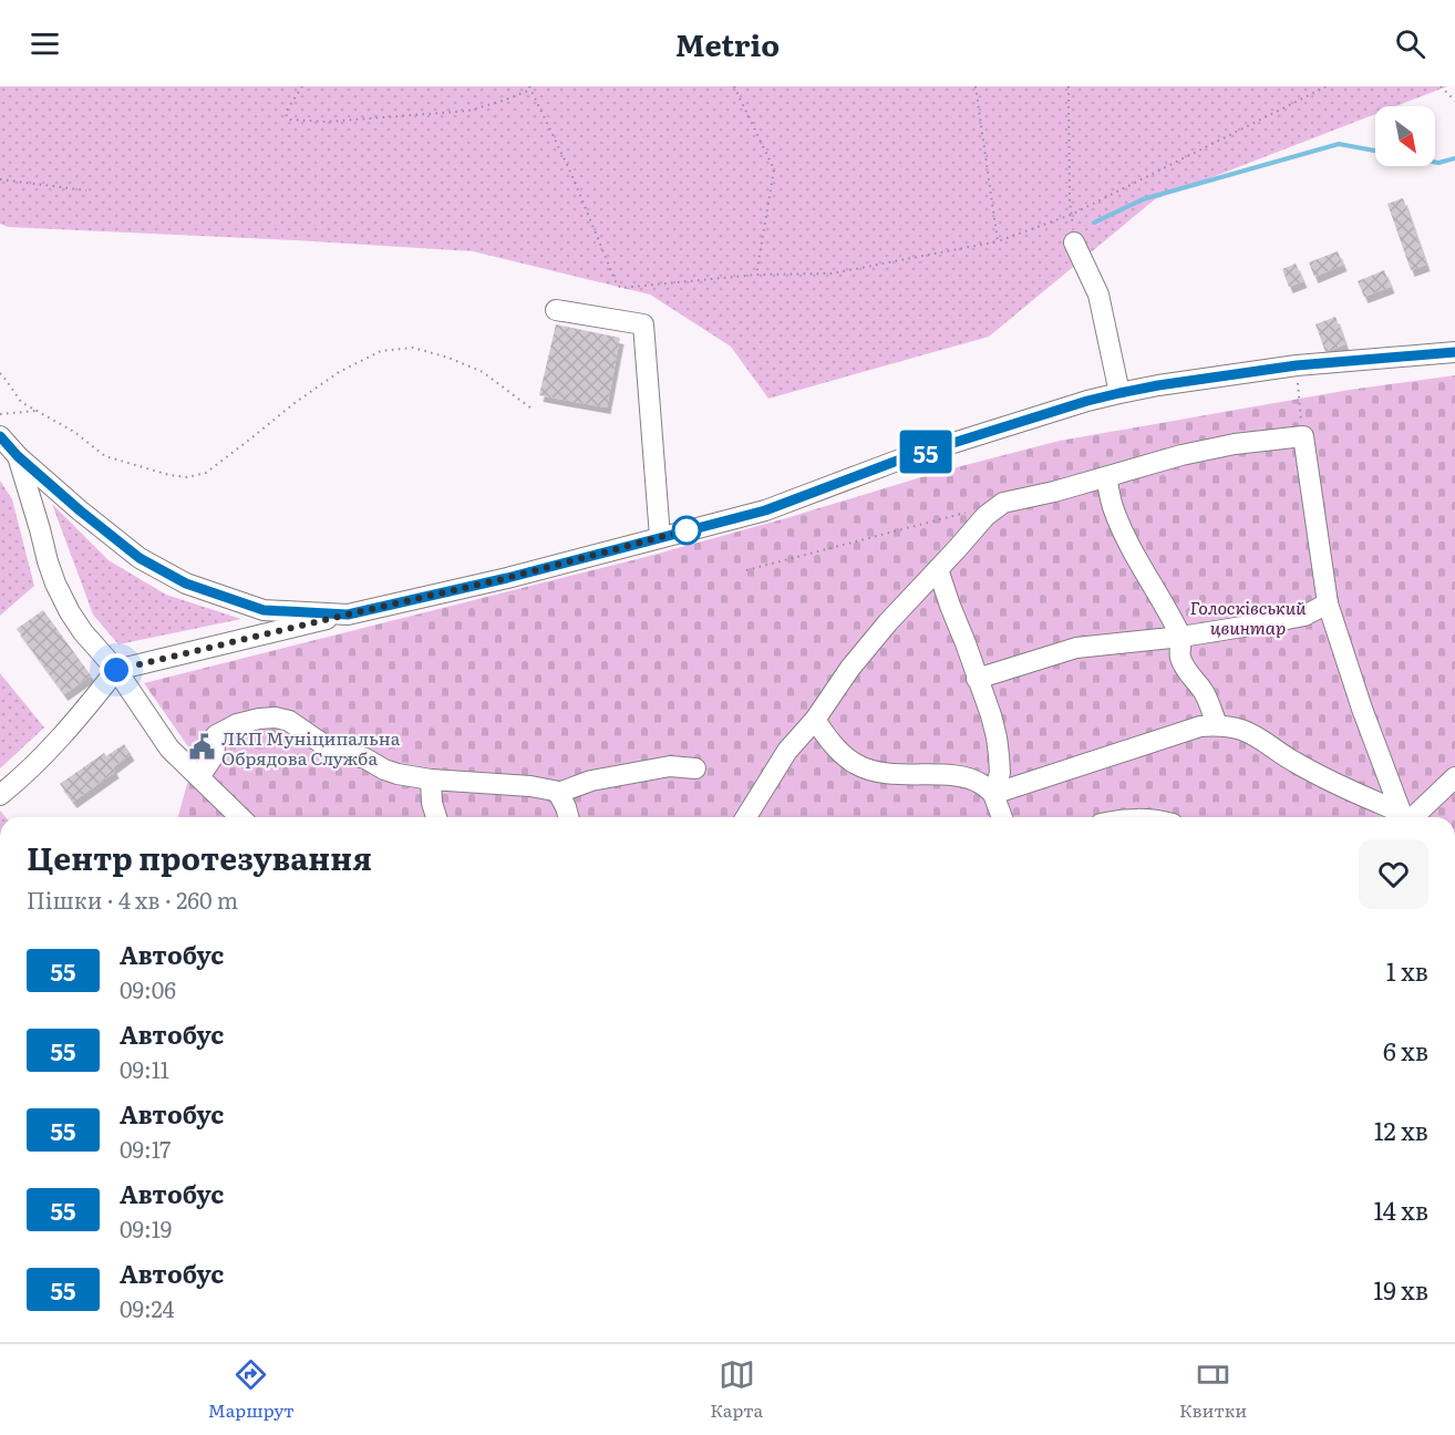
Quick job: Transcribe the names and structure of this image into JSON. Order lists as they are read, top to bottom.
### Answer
{
  "parks": ["Голосківський цвинтар"],
  "places": {
    "public building": ["ЛКП Муніципальна Обрядова Служба"]
  },
  "lines": ["bus line 55"],
  "north": "bottom right",
  "page": {
    "header": "Metrio",
    "on_map": "55",
    "heading": ["Центр протезування", "Пішки · 4 хв · 260 m"],
    "list": [
      {
        "mark": "55",
        "name": "Автобус",
        "note": "09:06",
        "value": "1 хв"
      },
      {
        "mark": "55",
        "name": "Автобус",
        "note": "09:11",
        "value": "6 хв"
      },
      {
        "mark": "55",
        "name": "Автобус",
        "note": "09:17",
        "value": "12 хв"
      },
      {
        "mark": "55",
        "name": "Автобус",
        "note": "09:19",
        "value": "14 хв"
      },
      {
        "mark": "55",
        "name": "Автобус",
        "note": "09:24",
        "value": "19 хв"
      }
    ],
    "tabs": ["Маршрут", "Карта", "Квитки"]
  }
}
